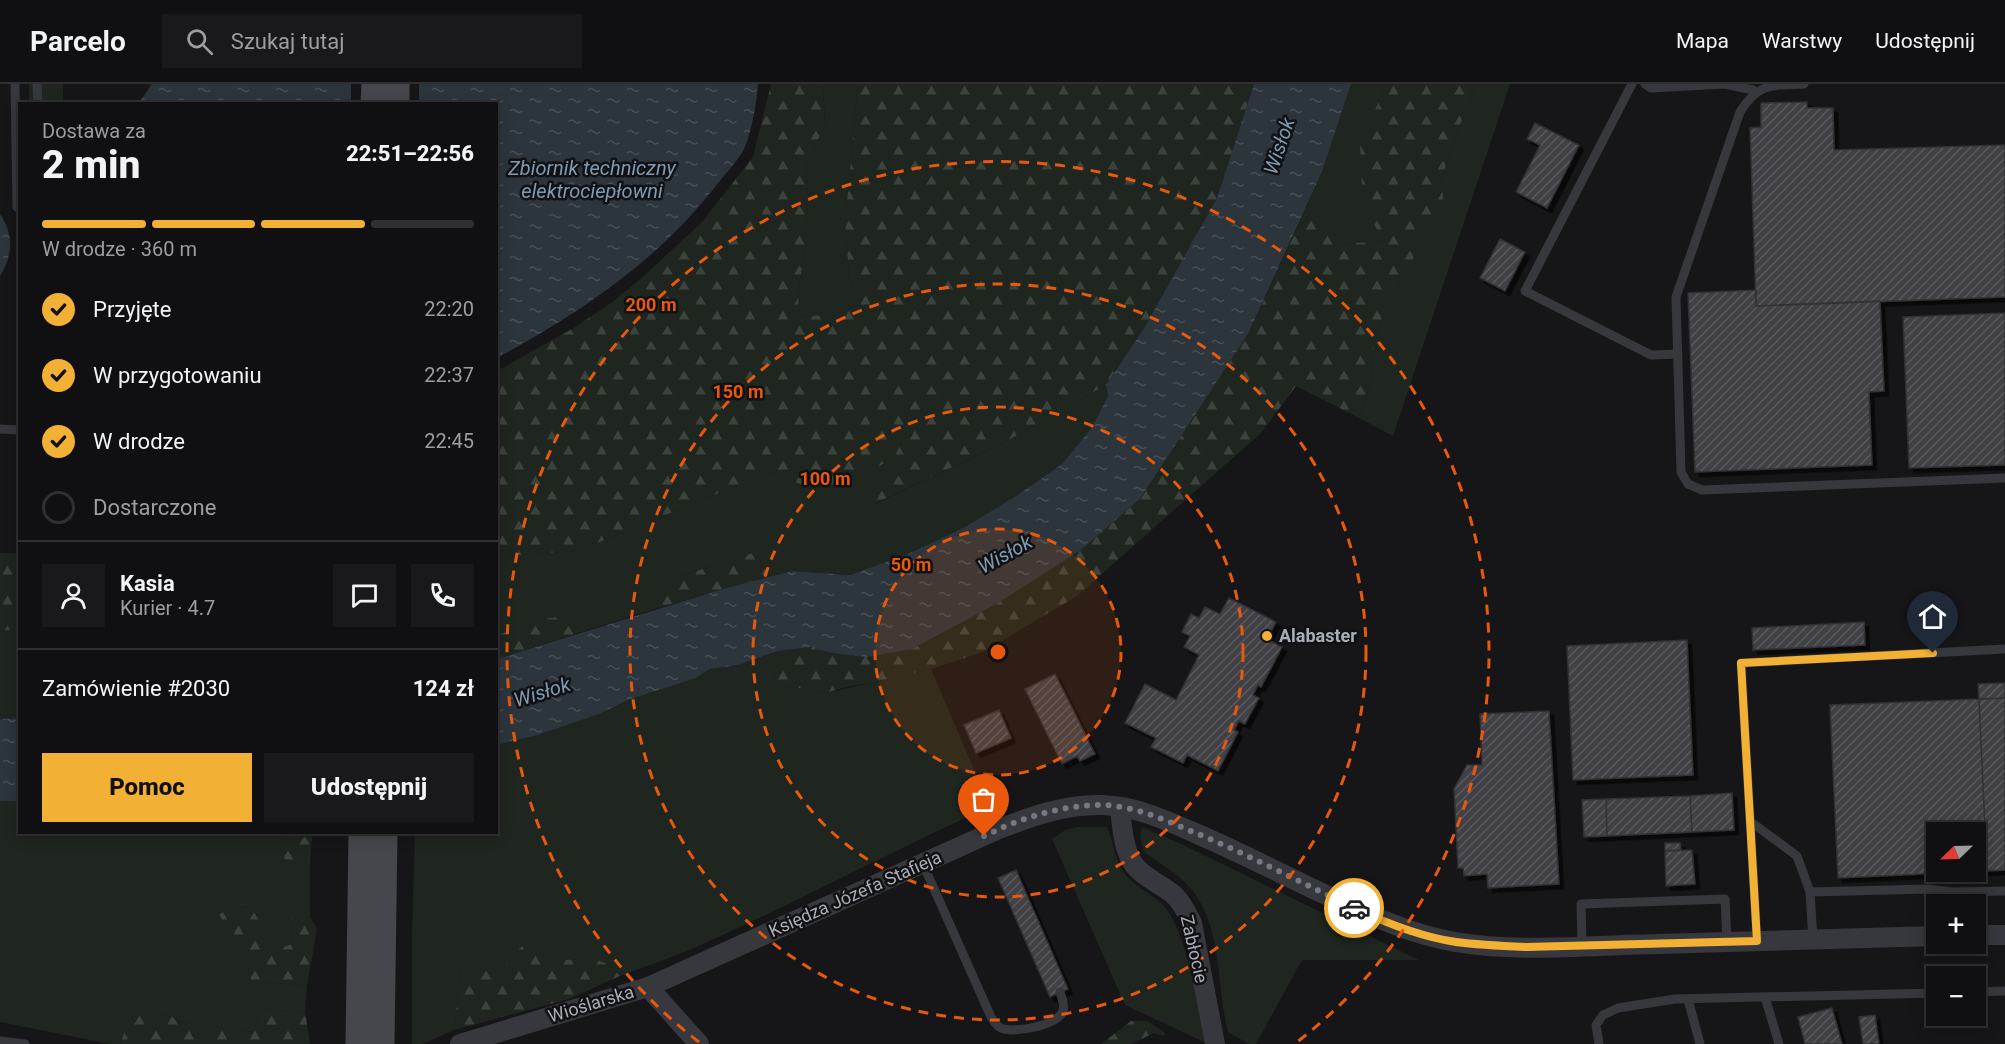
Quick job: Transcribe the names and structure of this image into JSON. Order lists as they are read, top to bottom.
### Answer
{
  "streets": {
    "street": ["Księdza Józefa Stafieja", "Zabłocie", "Wioślarska"]
  },
  "crossings": [
    ["Księdza Józefa Stafieja", "Zabłocie"],
    ["Księdza Józefa Stafieja", "Wioślarska"]
  ],
  "water": ["Wisłok", "Zbiornik techniczny elektrociepłowni"],
  "places": ["Alabaster"],
  "north": "bottom left",
  "page": {
    "header": "Parcelo",
    "search": "Szukaj tutaj",
    "nav": ["Mapa", "Warstwy", "Udostępnij"],
    "heading": ["2 min", "Dostawa za", "22:51–22:56"],
    "panel": [
      "Kasia",
      "Kurier · 4.7",
      "Zamówienie #2030",
      "124 zł"
    ],
    "bar": "W drodze · 360 m",
    "list": [
      ["Przyjęte", "22:20"],
      ["W przygotowaniu", "22:37"],
      ["W drodze", "22:45"],
      "Dostarczone"
    ],
    "buttons": ["Pomoc", "Udostępnij"],
    "map_buttons": ["+", "−"]
  },
  "rings": [
    "200 m",
    "150 m",
    "100 m",
    "50 m"
  ]
}
